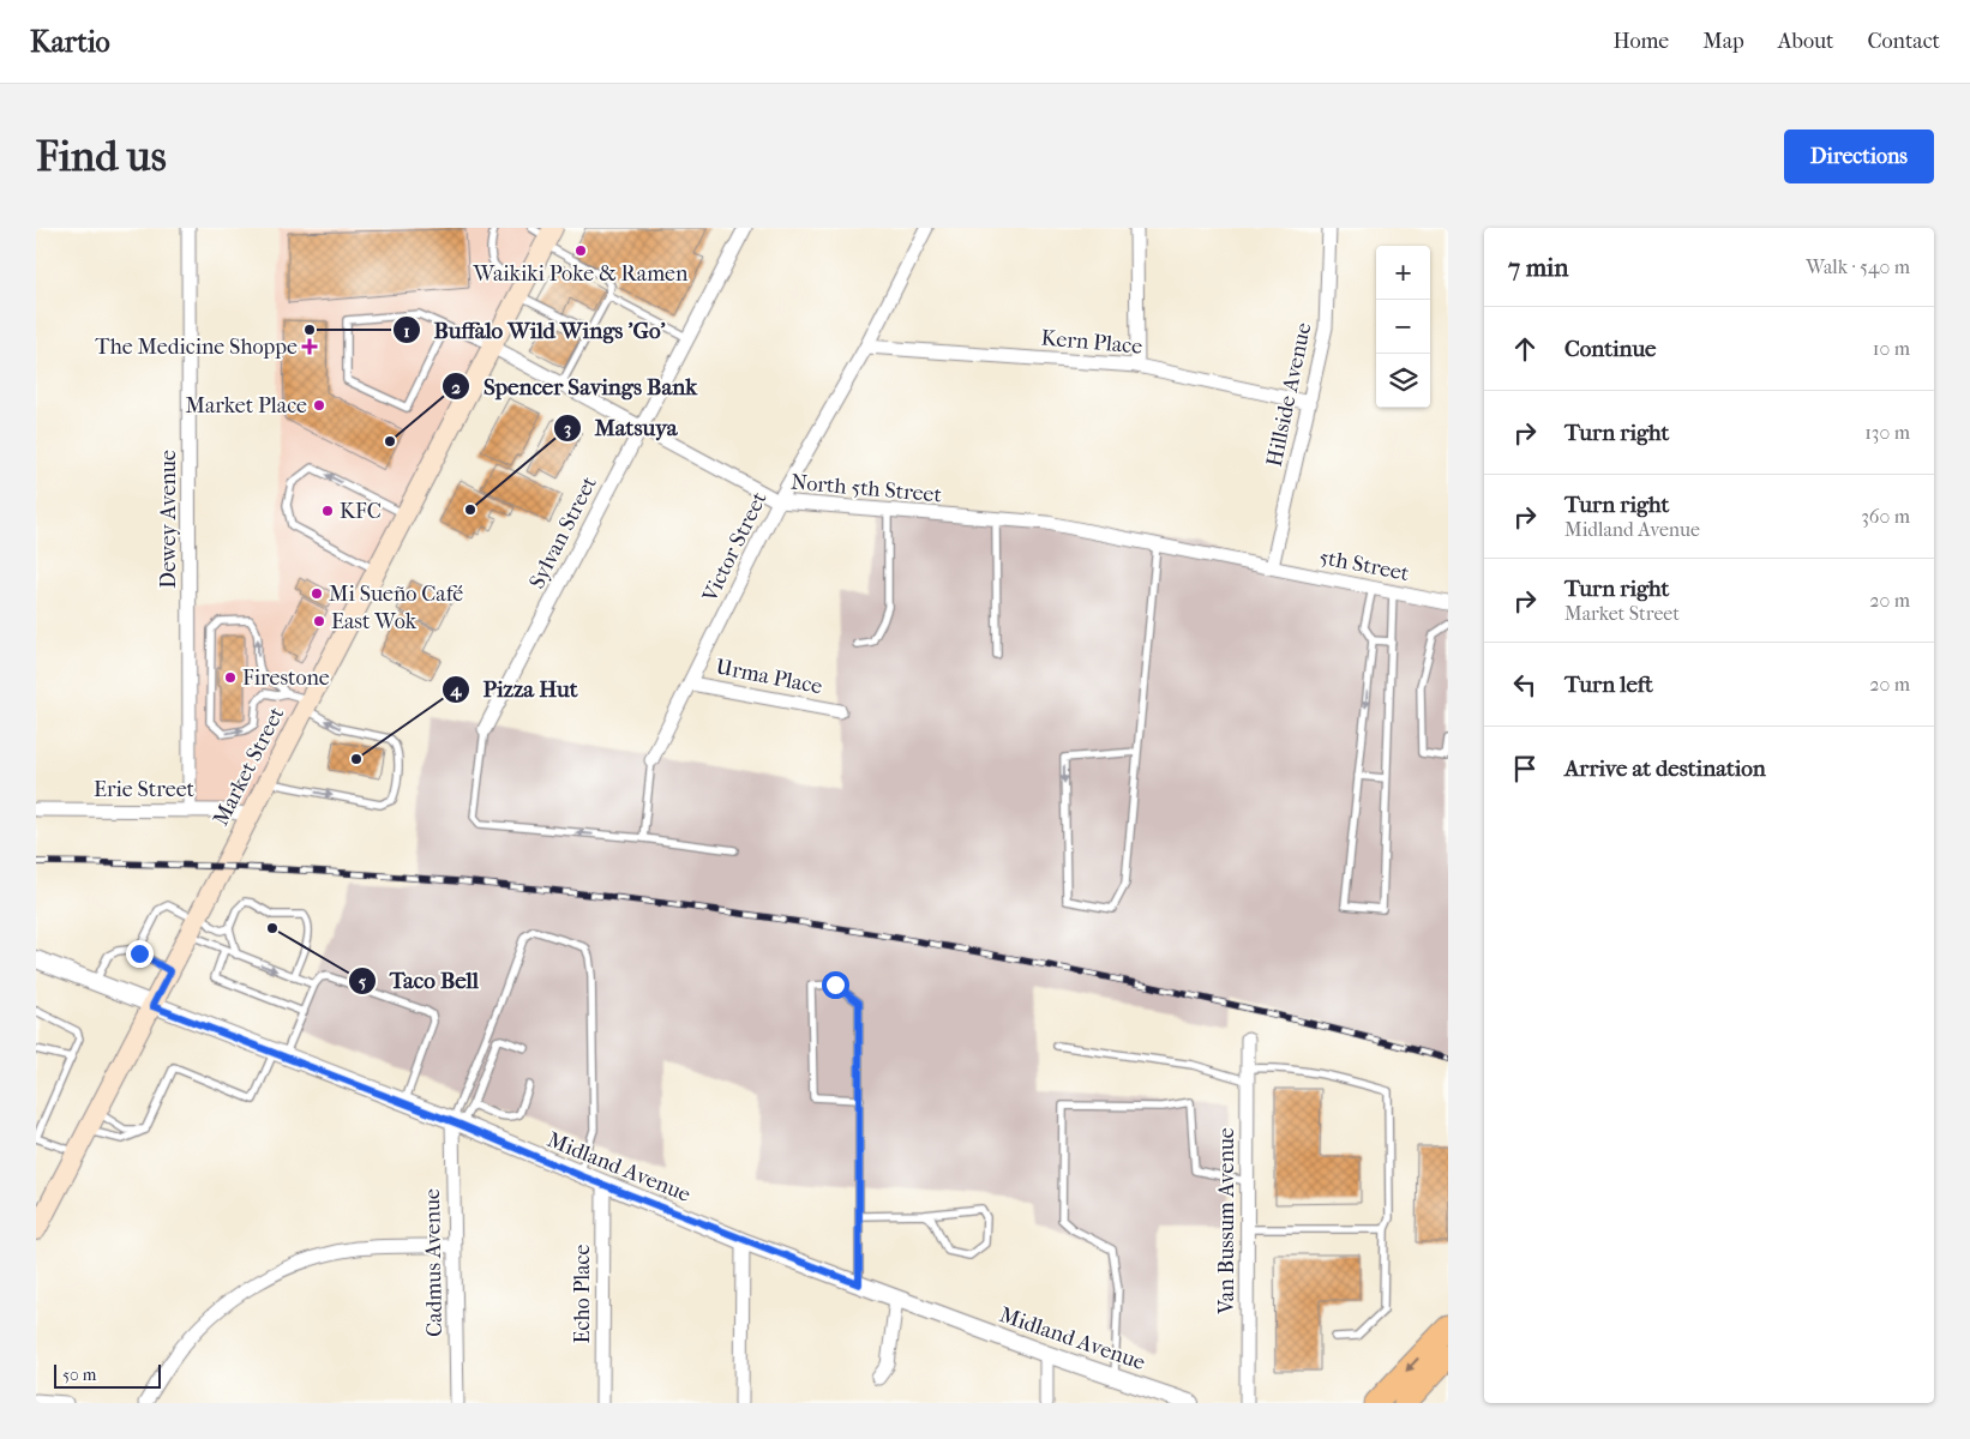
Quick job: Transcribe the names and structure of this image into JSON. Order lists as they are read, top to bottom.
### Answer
{
  "streets": {
    "main road": ["Market Street"],
    "street": [
      "Kern Place",
      "Hillside Avenue",
      "North 5th Street",
      "Dewey Avenue",
      "Sylvan Street",
      "Victor Street",
      "5th Street",
      "Urma Place",
      "Erie Street",
      "Midland Avenue",
      "Van Bussum Avenue",
      "Cadmus Avenue",
      "Echo Place"
    ]
  },
  "crossings": [
    ["Kern Place", "Hillside Avenue"],
    ["Kern Place", "Victor Street"],
    ["Hillside Avenue", "North 5th Street"],
    ["Hillside Avenue", "5th Street"],
    ["North 5th Street", "Sylvan Street"],
    ["North 5th Street", "Victor Street"],
    ["North 5th Street", "5th Street"],
    ["North 5th Street", "Market Street"],
    ["Dewey Avenue", "Erie Street"],
    ["Victor Street", "Urma Place"],
    ["Market Street", "Erie Street"],
    ["Market Street", "Midland Avenue"],
    ["Midland Avenue", "Cadmus Avenue"],
    ["Midland Avenue", "Echo Place"]
  ],
  "places": {
    "other": [
      "Waikiki Poke & Ramen",
      "Buffalo Wild Wings 'Go'",
      "Market Place",
      "Spencer Savings Bank",
      "Matsuya",
      "KFC",
      "Mi Sueño Café",
      "East Wok",
      "Firestone",
      "Pizza Hut",
      "Taco Bell"
    ],
    "health": ["The Medicine Shoppe"]
  },
  "scale_bar": "50 m",
  "page": {
    "header": "Kartio",
    "nav": [
      "Home",
      "Map",
      "About",
      "Contact"
    ],
    "buttons": "Directions",
    "title": "Find us",
    "heading": ["7 min", "Walk · 540 m"],
    "map_buttons": ["+", "−"],
    "list": [
      ["Continue", "10 m"],
      ["Turn right", "130 m"],
      ["Turn right", "Midland Avenue", "360 m"],
      ["Turn right", "Market Street", "20 m"],
      ["Turn left", "20 m"],
      "Arrive at destination"
    ],
    "scale": "50 m"
  }
}
